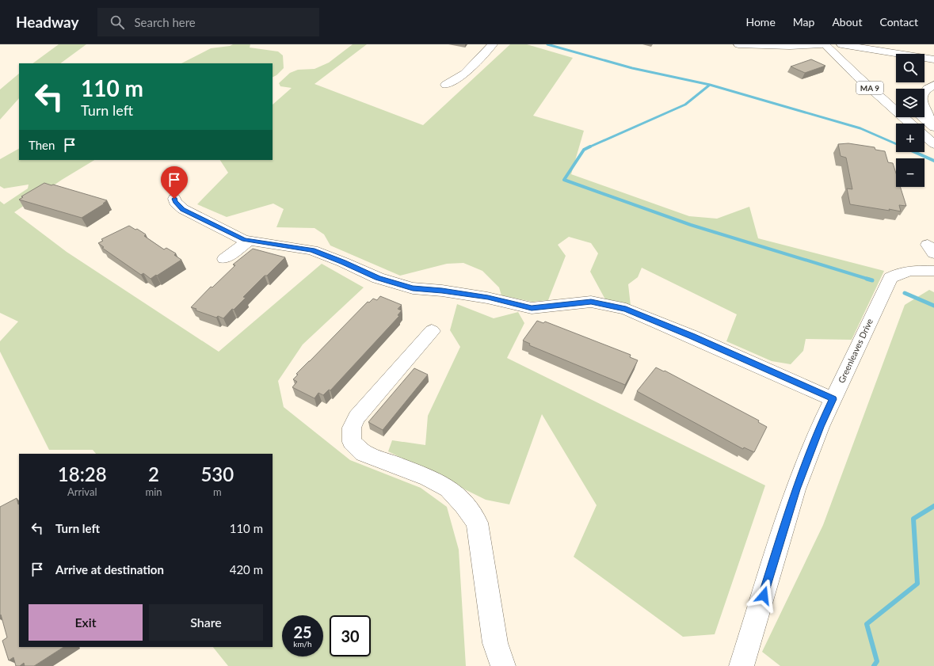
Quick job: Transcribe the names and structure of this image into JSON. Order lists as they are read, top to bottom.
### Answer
{
  "streets": {
    "main road": ["MA 9", "Greenleaves Drive"]
  },
  "page": {
    "header": "Headway",
    "search": "Search here",
    "nav": [
      "Home",
      "Map",
      "About",
      "Contact"
    ],
    "map_buttons": ["+", "−"],
    "turn": ["110 m", "Turn left"],
    "then": "Then",
    "eta": [
      "18:28",
      "Arrival",
      "2",
      "min",
      "530",
      "m"
    ],
    "list": [
      {
        "name": "Turn left",
        "value": "110 m"
      },
      {
        "name": "Arrive at destination",
        "value": "420 m"
      }
    ],
    "buttons": ["Exit", "Share"],
    "speed": "25 km/h",
    "limit": "30"
  }
}
